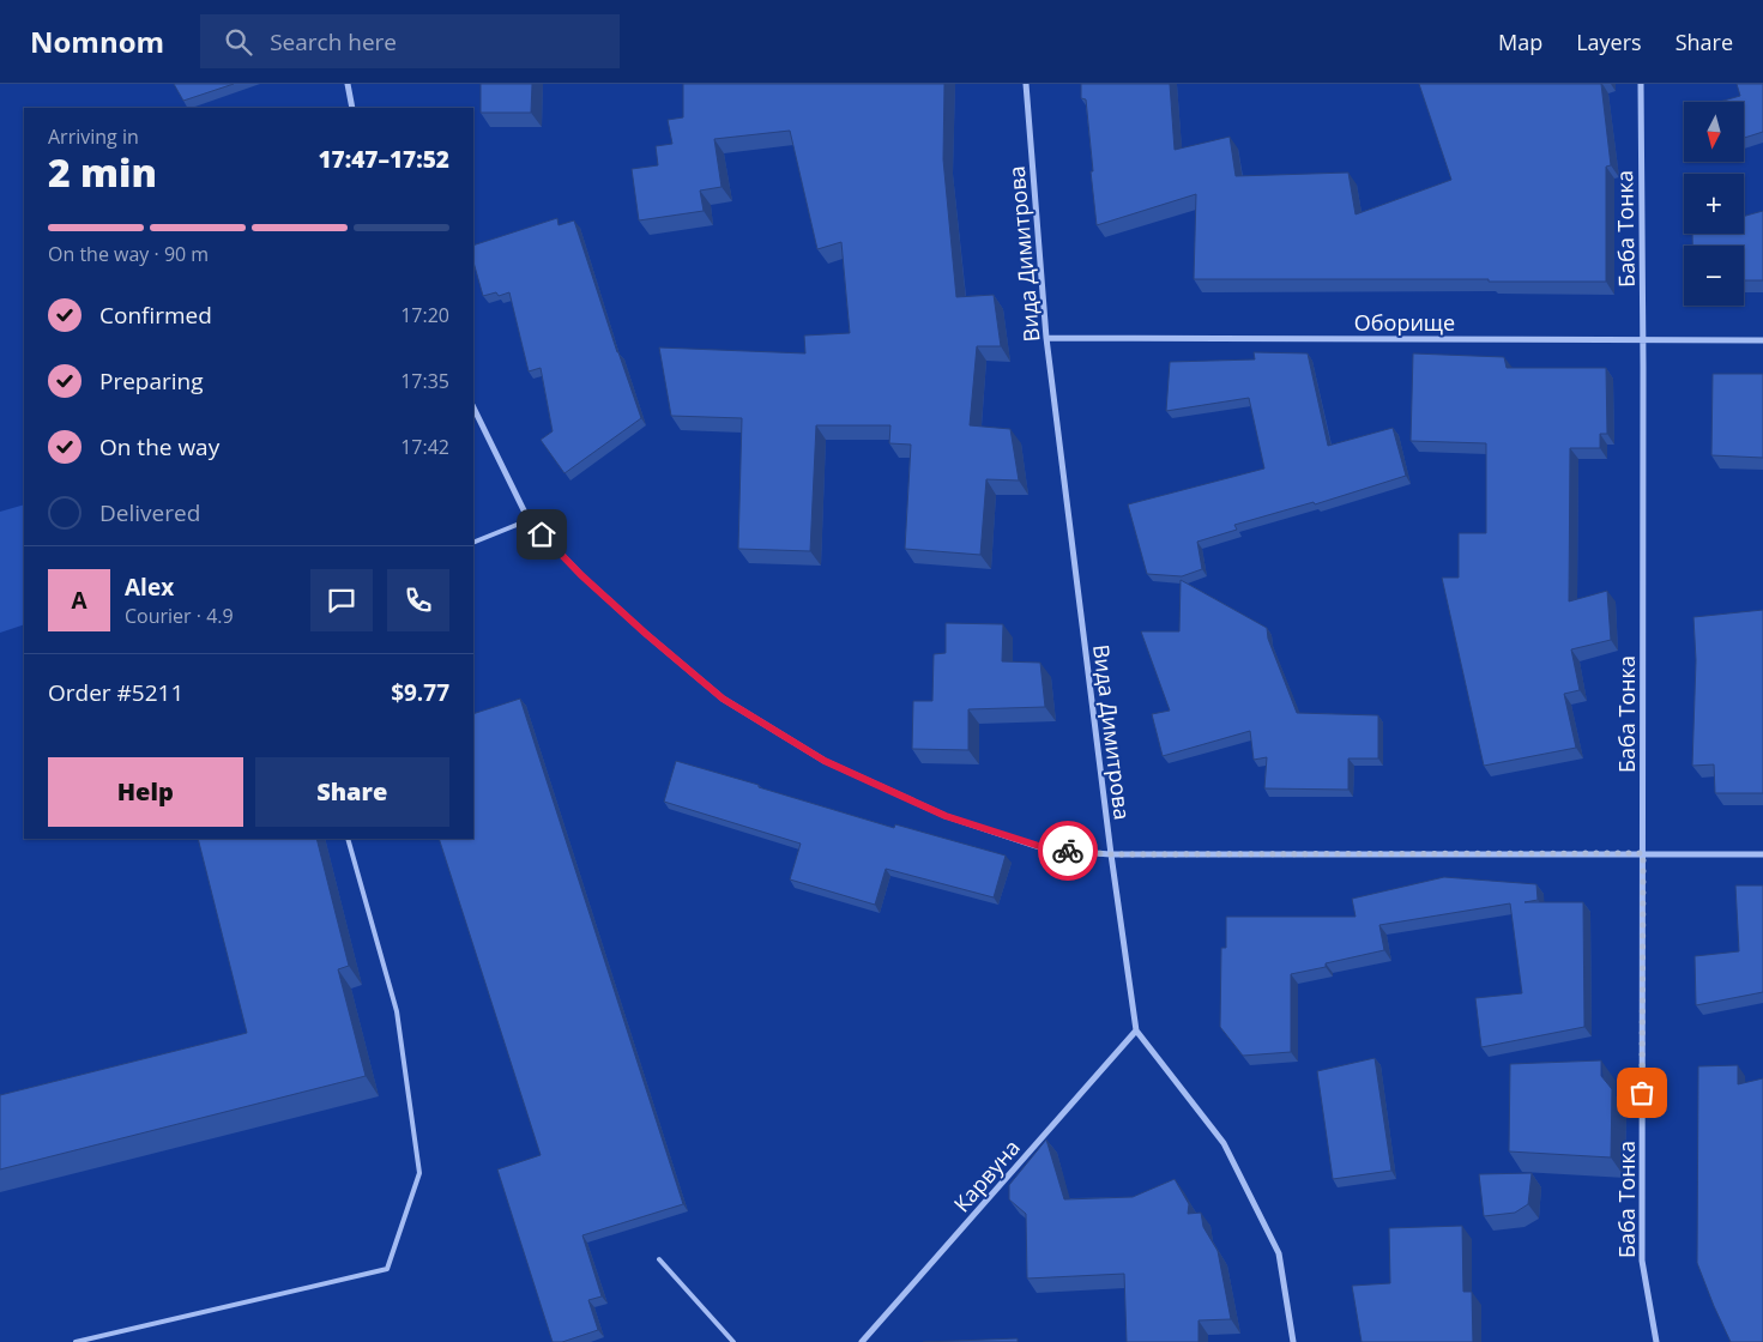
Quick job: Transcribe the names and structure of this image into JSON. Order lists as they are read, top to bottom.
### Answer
{
  "streets": {
    "street": [
      "Баба Тонка",
      "Вида Димитрова",
      "Оборище",
      "Карвуна"
    ]
  },
  "crossings": [
    ["Баба Тонка", "Оборище"],
    ["Вида Димитрова", "Оборище"],
    ["Вида Димитрова", "Карвуна"]
  ],
  "north": "bottom",
  "page": {
    "header": "Nomnom",
    "search": "Search here",
    "nav": ["Map", "Layers", "Share"],
    "map_buttons": ["+", "−"],
    "heading": ["2 min", "Arriving in", "17:47–17:52"],
    "panel": [
      "Alex",
      "Courier · 4.9",
      "Order #5211",
      "$9.77"
    ],
    "bar": "On the way · 90 m",
    "list": [
      ["Confirmed", "17:20"],
      ["Preparing", "17:35"],
      ["On the way", "17:42"],
      "Delivered"
    ],
    "round": "A",
    "buttons": ["Help", "Share"]
  }
}
